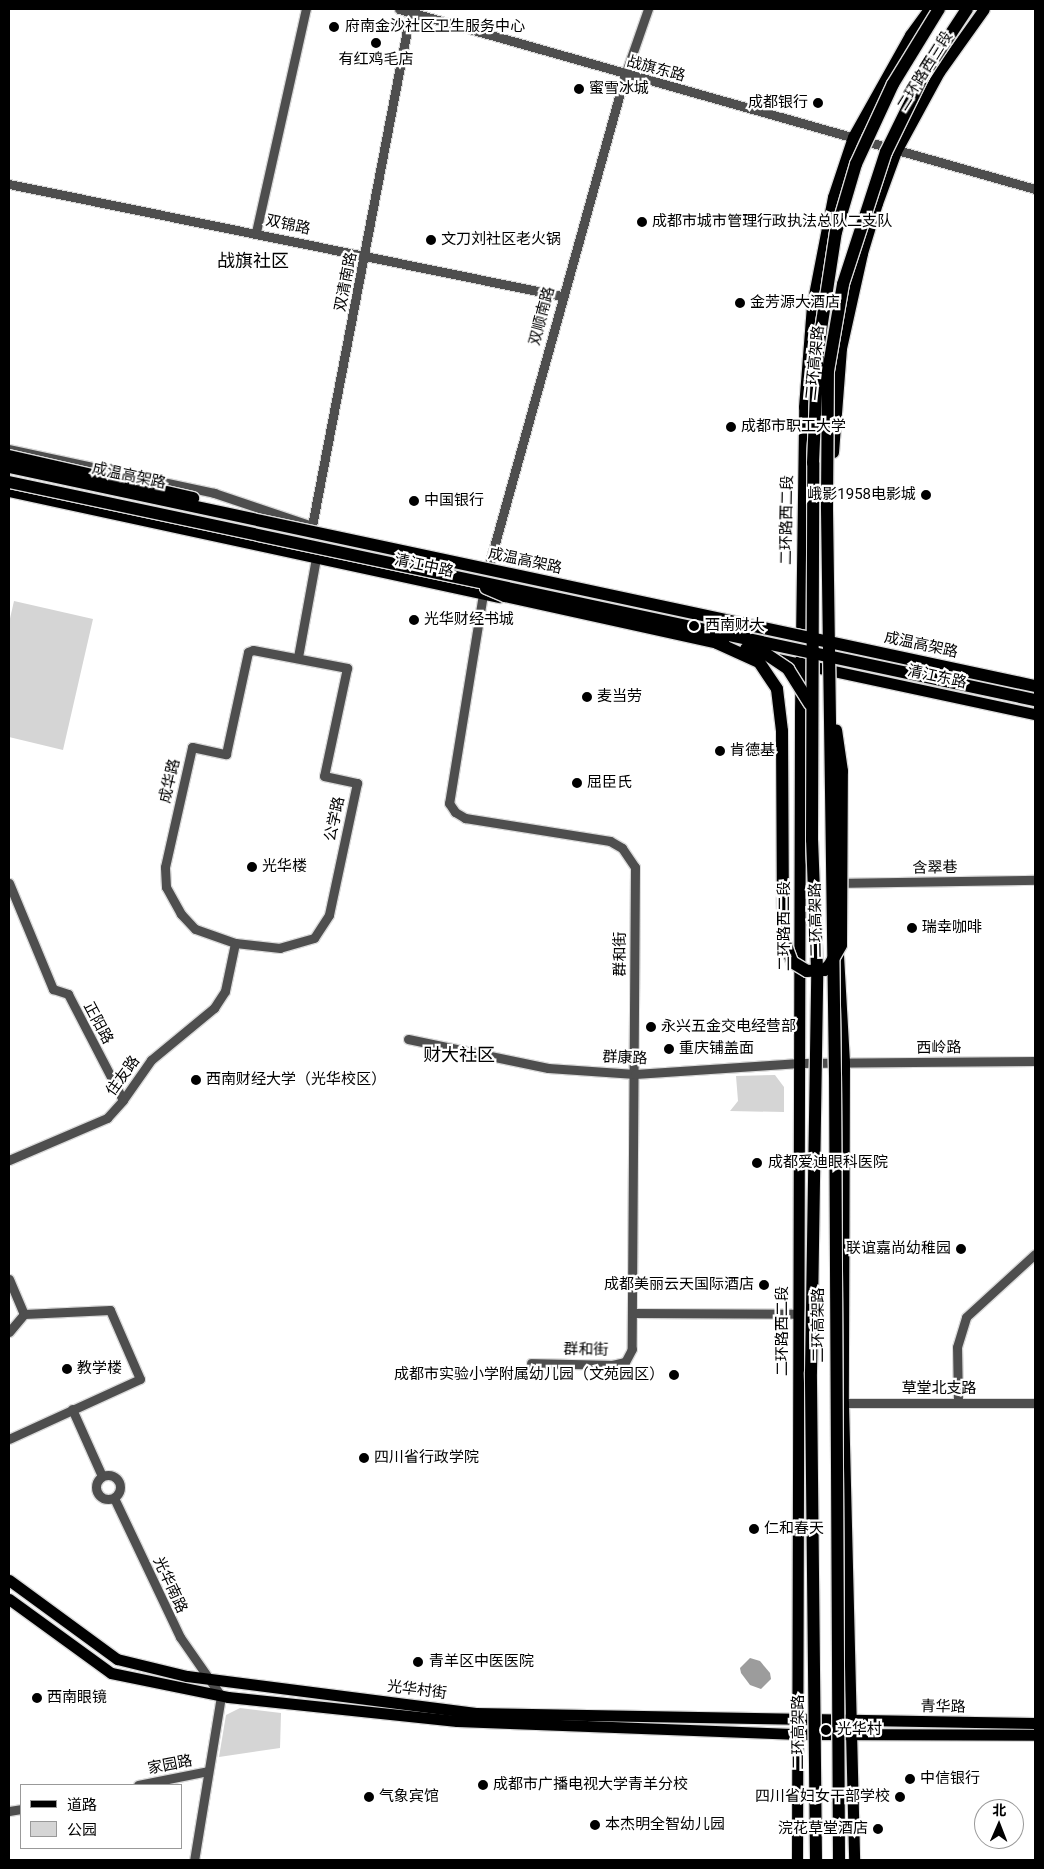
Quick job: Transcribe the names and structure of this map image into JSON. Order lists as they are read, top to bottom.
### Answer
{
  "streets": {
    "highway": ["二环高架路", "成温高架路"],
    "main road": [
      "二环路西三段",
      "二环路西二段",
      "清江中路",
      "清江东路",
      "光华村街",
      "青华路"
    ],
    "street": [
      "战旗东路",
      "双锦路",
      "双清南路",
      "双顺南路",
      "成华路",
      "公学路",
      "含翠巷",
      "群和街",
      "正阳路",
      "西岭路",
      "群康路",
      "住友路",
      "草堂北支路",
      "光华南路",
      "家园路"
    ]
  },
  "crossings": [
    ["战旗东路", "二环路西三段"],
    ["战旗东路", "双清南路"],
    ["战旗东路", "双顺南路"],
    ["战旗东路", "二环路西二段"],
    ["二环路西三段", "二环路西二段"],
    ["双锦路", "双清南路"],
    ["双锦路", "双顺南路"],
    ["双清南路", "清江中路"],
    ["双清南路", "成华路"],
    ["双清南路", "公学路"],
    ["双顺南路", "清江中路"],
    ["二环高架路", "清江中路"],
    ["二环高架路", "清江东路"],
    ["二环路西二段", "清江中路"],
    ["二环路西二段", "群康路"],
    ["二环路西二段", "光华村街"],
    ["清江中路", "清江东路"],
    ["清江中路", "群和街"],
    ["成华路", "公学路"],
    ["成华路", "住友路"],
    ["公学路", "住友路"],
    ["群和街", "群康路"],
    ["正阳路", "住友路"],
    ["西岭路", "群康路"],
    ["光华南路", "光华村街"],
    ["光华村街", "青华路"]
  ],
  "districts": ["战旗社区", "财大社区"],
  "places": [
    "府南金沙社区卫生服务中心",
    "有红鸡毛店",
    "蜜雪冰城",
    "成都银行",
    "成都市城市管理行政执法总队二支队",
    "文刀刘社区老火锅",
    "金芳源大酒店",
    "成都市职工大学",
    "峨影1958电影城",
    "中国银行",
    "光华财经书城",
    "西南财大",
    "麦当劳",
    "肯德基",
    "屈臣氏",
    "光华楼",
    "瑞幸咖啡",
    "永兴五金交电经营部",
    "重庆铺盖面",
    "西南财经大学（光华校区）",
    "成都爱迪眼科医院",
    "联谊嘉尚幼稚园",
    "成都美丽云天国际酒店",
    "教学楼",
    "成都市实验小学附属幼儿园（文苑园区）",
    "四川省行政学院",
    "仁和春天",
    "青羊区中医医院",
    "西南眼镜",
    "光华村",
    "中信银行",
    "成都市广播电视大学青羊分校",
    "气象宾馆",
    "四川省妇女干部学校",
    "本杰明全智幼儿园",
    "浣花草堂酒店"
  ],
  "legend": ["道路", "公园"],
  "north": "top"
}
